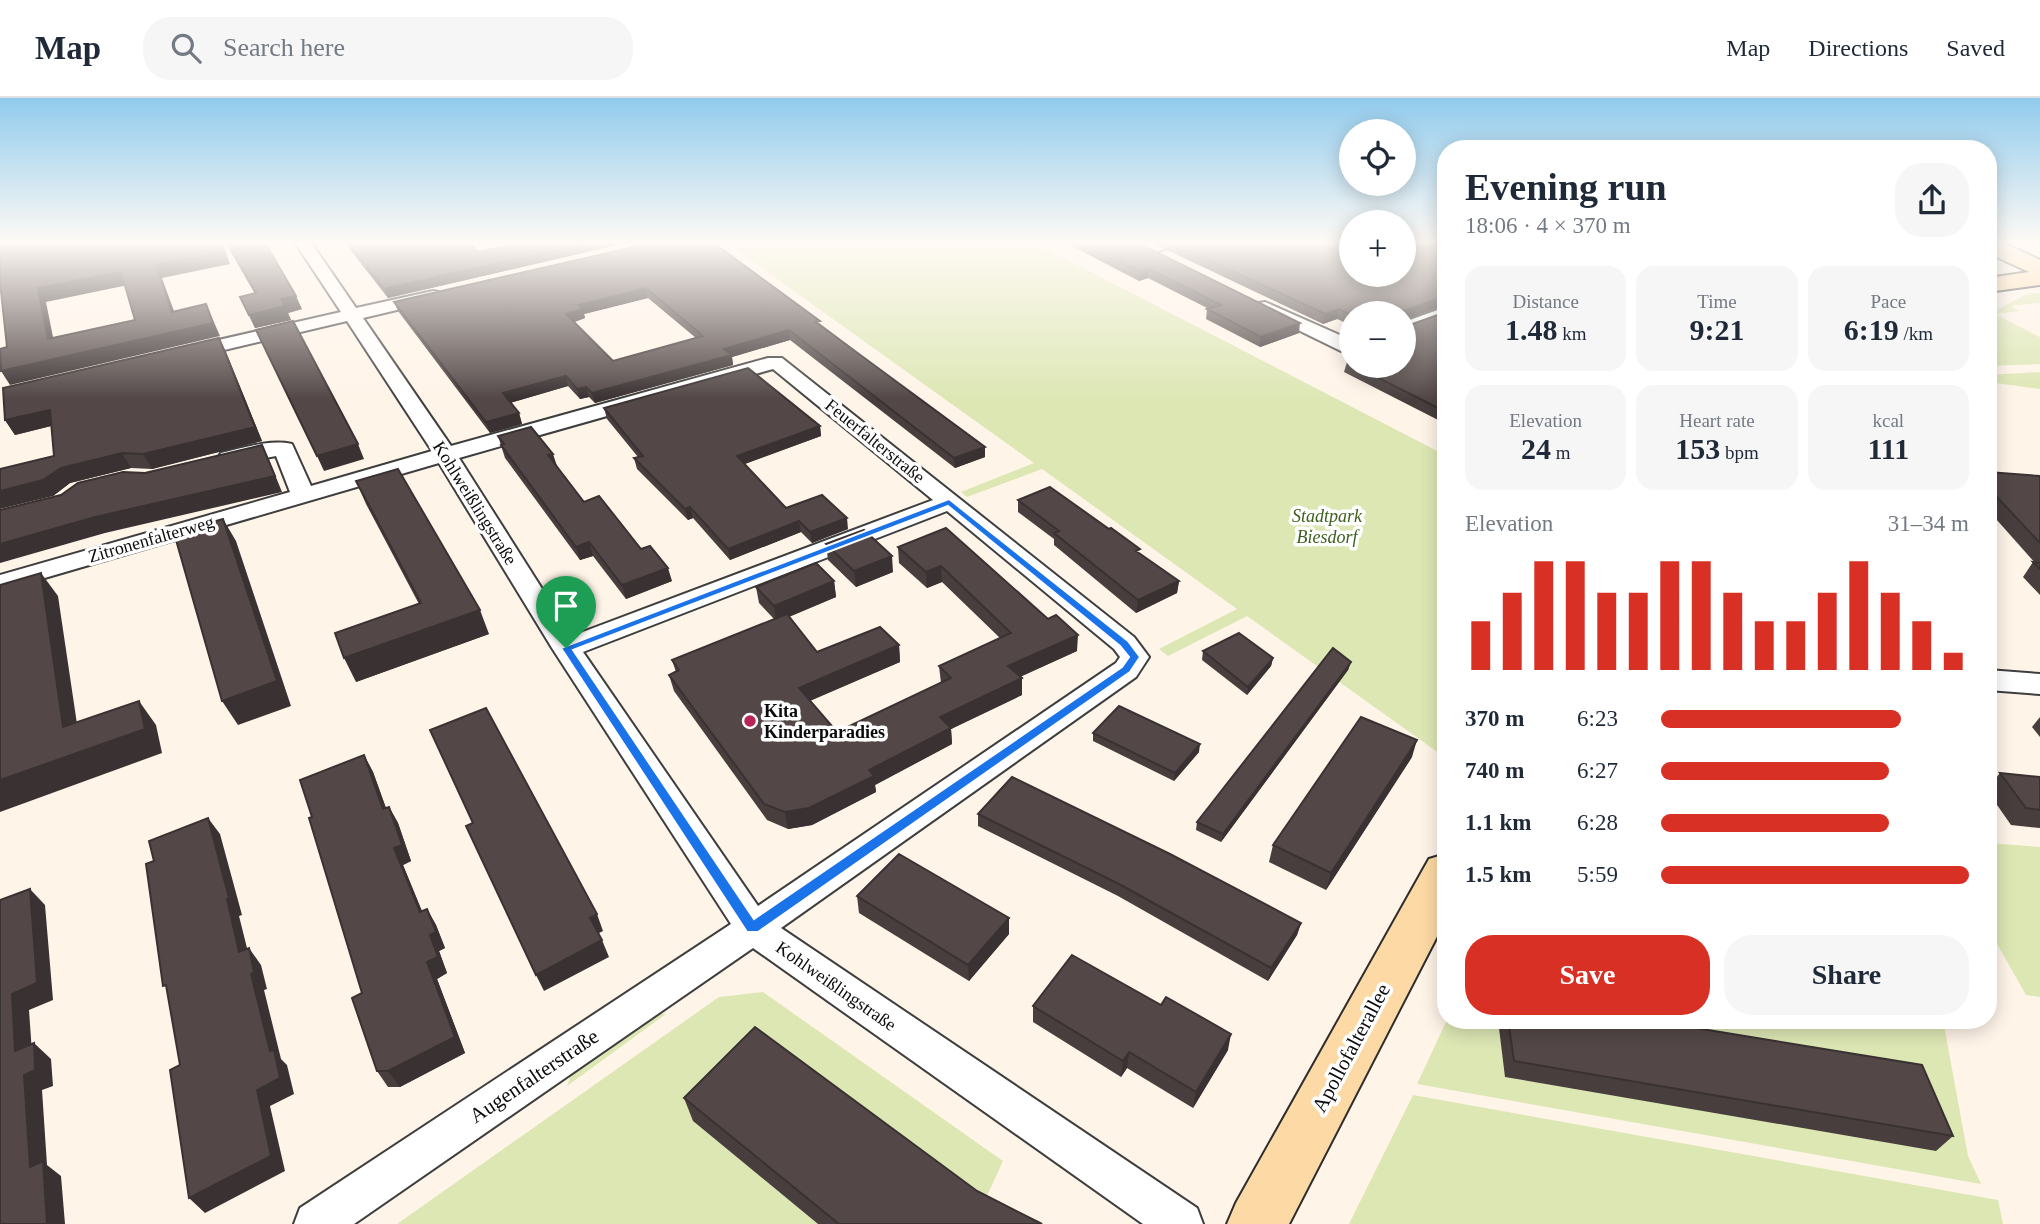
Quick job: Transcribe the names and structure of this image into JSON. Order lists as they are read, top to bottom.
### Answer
{
  "streets": {
    "street": [
      "Feuerfalterstraße",
      "Kohlweißlingstraße",
      "Zitronenfalterweg",
      "Apollofalterallee",
      "Augenfalterstraße"
    ]
  },
  "crossings": [
    ["Feuerfalterstraße", "Zitronenfalterweg"],
    ["Feuerfalterstraße", "Augenfalterstraße"],
    ["Kohlweißlingstraße", "Zitronenfalterweg"],
    ["Kohlweißlingstraße", "Augenfalterstraße"]
  ],
  "parks": ["Stadtpark Biesdorf"],
  "places": ["Kita Kinderparadies"],
  "page": {
    "header": "Map",
    "search": "Search here",
    "nav": ["Map", "Directions", "Saved"],
    "map_buttons": ["+", "−"],
    "heading": ["Evening run", "18:06 · 4 × 370 m"],
    "stats": [
      ["Distance", "1.48 km"],
      ["Time", "9:21"],
      ["Pace", "6:19 /km"],
      ["Elevation", "24 m"],
      ["Heart rate", "153 bpm"],
      ["kcal", "111"]
    ],
    "chart": ["Elevation", "31–34 m"],
    "list": [
      {
        "name": "370 m",
        "note": "6:23"
      },
      {
        "name": "740 m",
        "note": "6:27"
      },
      {
        "name": "1.1 km",
        "note": "6:28"
      },
      {
        "name": "1.5 km",
        "note": "5:59"
      }
    ],
    "buttons": ["Save", "Share"]
  }
}
